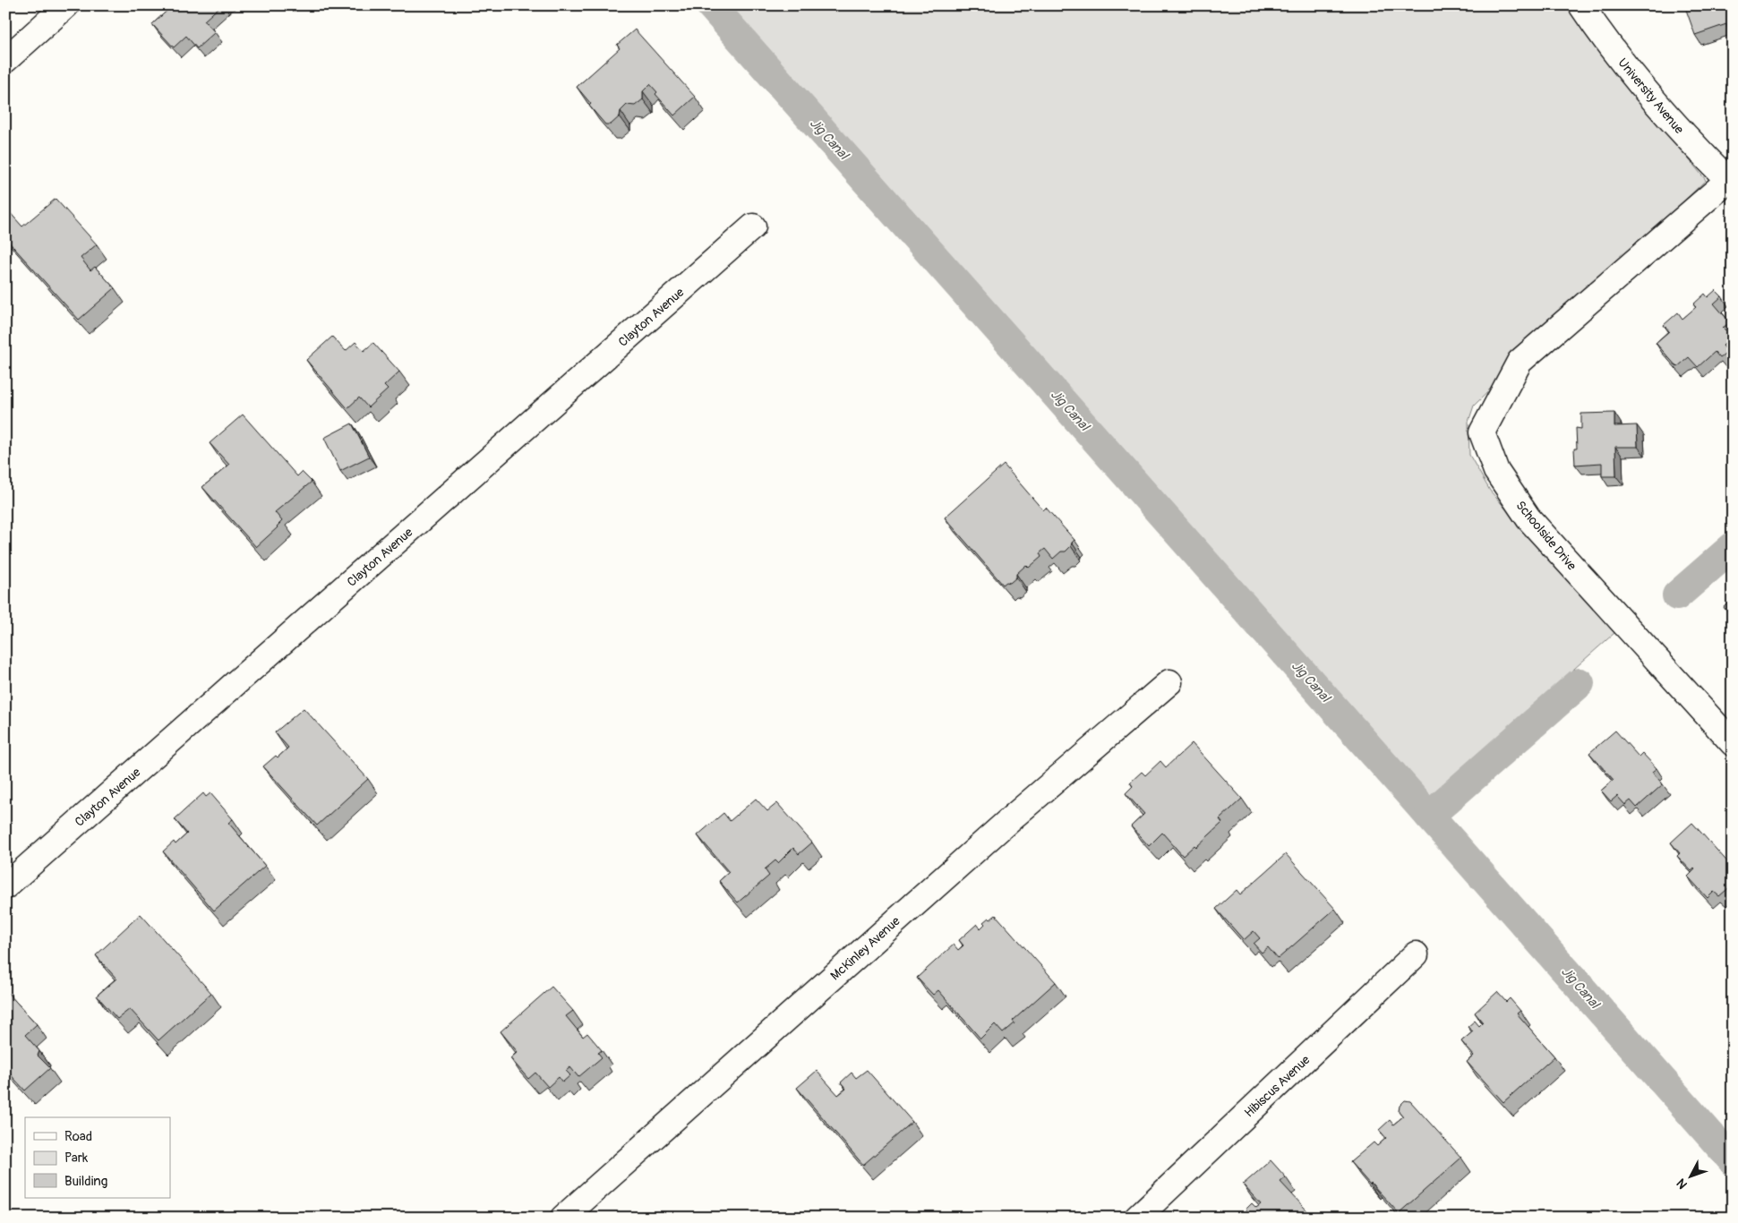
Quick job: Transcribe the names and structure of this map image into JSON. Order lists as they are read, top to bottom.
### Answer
{
  "streets": {
    "street": [
      "University Avenue",
      "Clayton Avenue",
      "Schoolside Drive",
      "McKinley Avenue",
      "Hibiscus Avenue"
    ]
  },
  "crossings": [
    ["University Avenue", "Schoolside Drive"]
  ],
  "water": ["Jig Canal"],
  "legend": ["Road", "Park", "Building"],
  "north": "bottom left"
}
